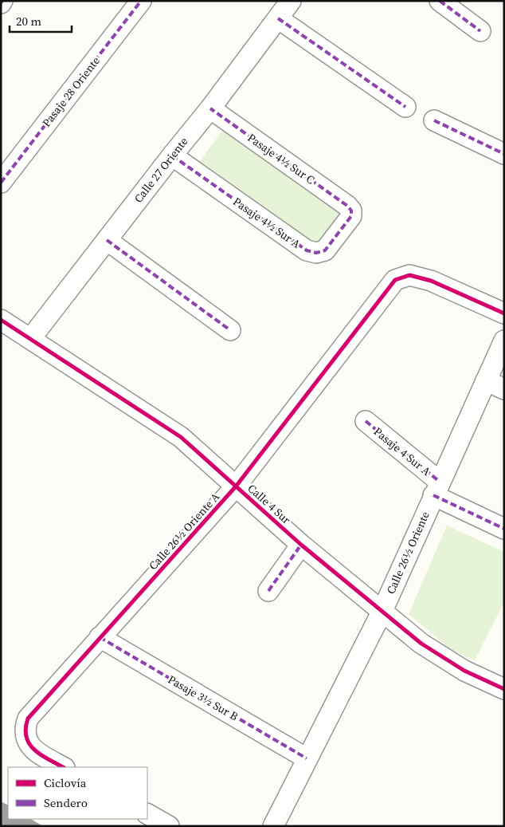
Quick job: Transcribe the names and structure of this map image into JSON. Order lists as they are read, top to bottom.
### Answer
{
  "streets": {
    "street": [
      "Pasaje 28 Oriente",
      "Pasaje 4½ Sur C",
      "Calle 27 Oriente",
      "Pasaje 4½ Sur A",
      "Pasaje 4 Sur A",
      "Calle 4 Sur",
      "Calle 26½ Oriente A",
      "Calle 26½ Oriente",
      "Pasaje 3½ Sur B"
    ]
  },
  "crossings": [
    ["Pasaje 4½ Sur C", "Calle 27 Oriente"],
    ["Pasaje 4½ Sur C", "Pasaje 4½ Sur A"],
    ["Calle 27 Oriente", "Pasaje 4½ Sur A"],
    ["Calle 27 Oriente", "Calle 4 Sur"],
    ["Pasaje 4 Sur A", "Calle 26½ Oriente"],
    ["Calle 4 Sur", "Calle 26½ Oriente A"],
    ["Calle 4 Sur", "Calle 26½ Oriente"],
    ["Calle 26½ Oriente A", "Pasaje 3½ Sur B"],
    ["Calle 26½ Oriente", "Pasaje 3½ Sur B"]
  ],
  "legend": ["Ciclovía", "Sendero"],
  "scale_bar": "20 m"
}
